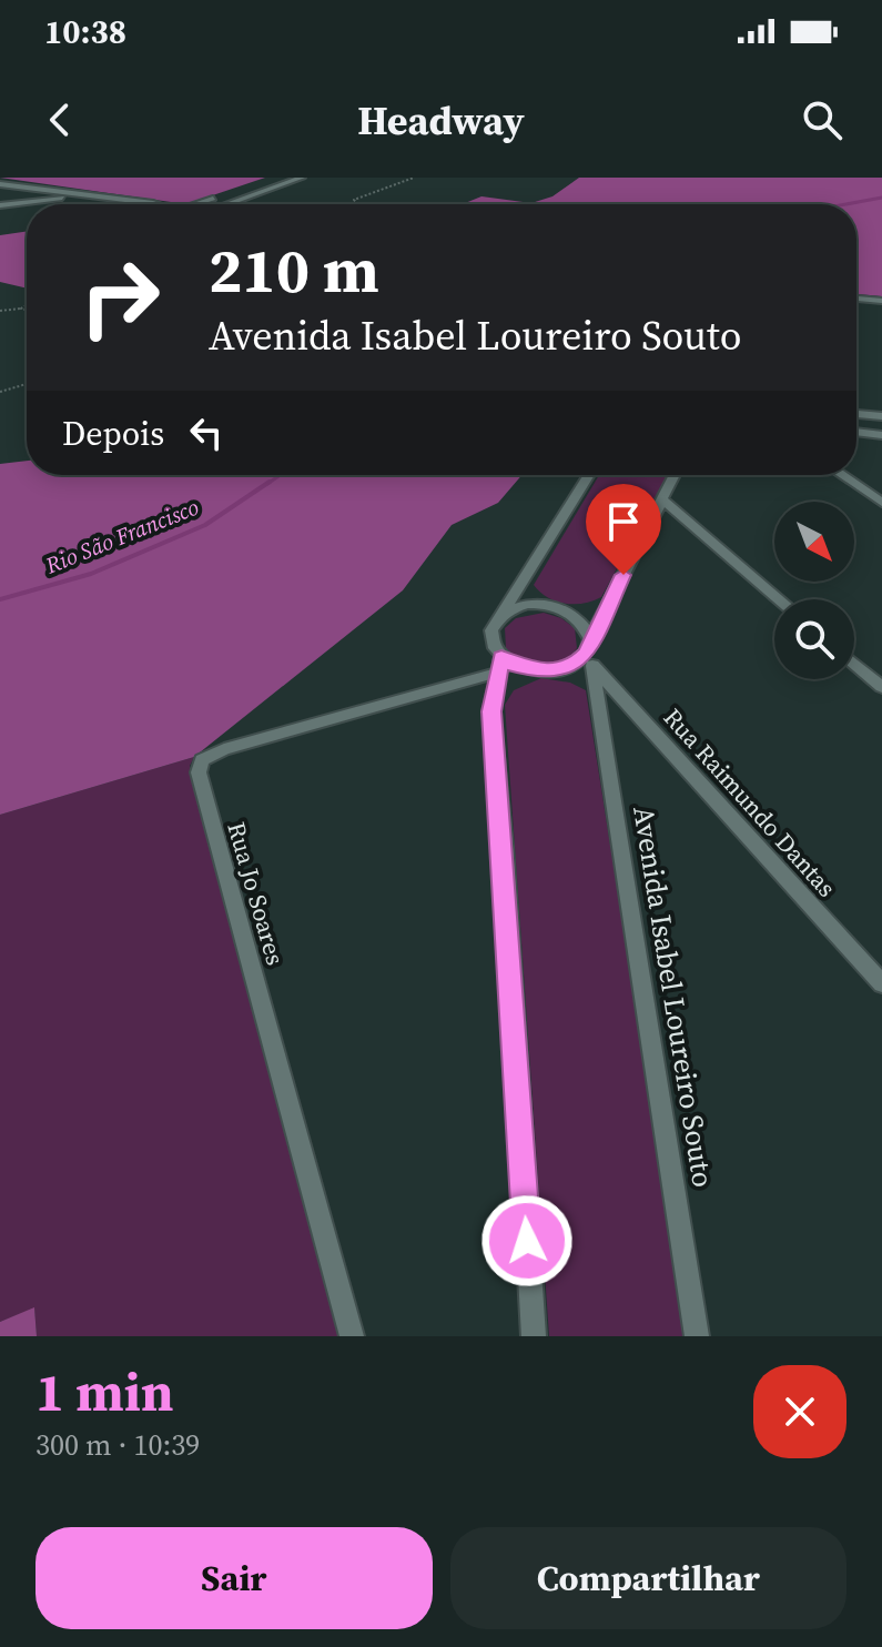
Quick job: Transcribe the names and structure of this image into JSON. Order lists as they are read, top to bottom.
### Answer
{
  "streets": {
    "street": ["Rua Raimundo Dantas", "Rua Jo Soares", "Avenida Isabel Loureiro Souto"]
  },
  "crossings": [
    ["Rua Raimundo Dantas", "Rua Jo Soares"],
    ["Rua Raimundo Dantas", "Avenida Isabel Loureiro Souto"],
    ["Rua Jo Soares", "Avenida Isabel Loureiro Souto"]
  ],
  "water": ["Rio São Francisco"],
  "north": "bottom right",
  "page": {
    "status": "10:38",
    "header": "Headway",
    "turn": ["210 m", "Avenida Isabel Loureiro Souto"],
    "then": "Depois",
    "heading": ["1 min", "300 m · 10:39"],
    "buttons": ["Sair", "Compartilhar"]
  }
}
